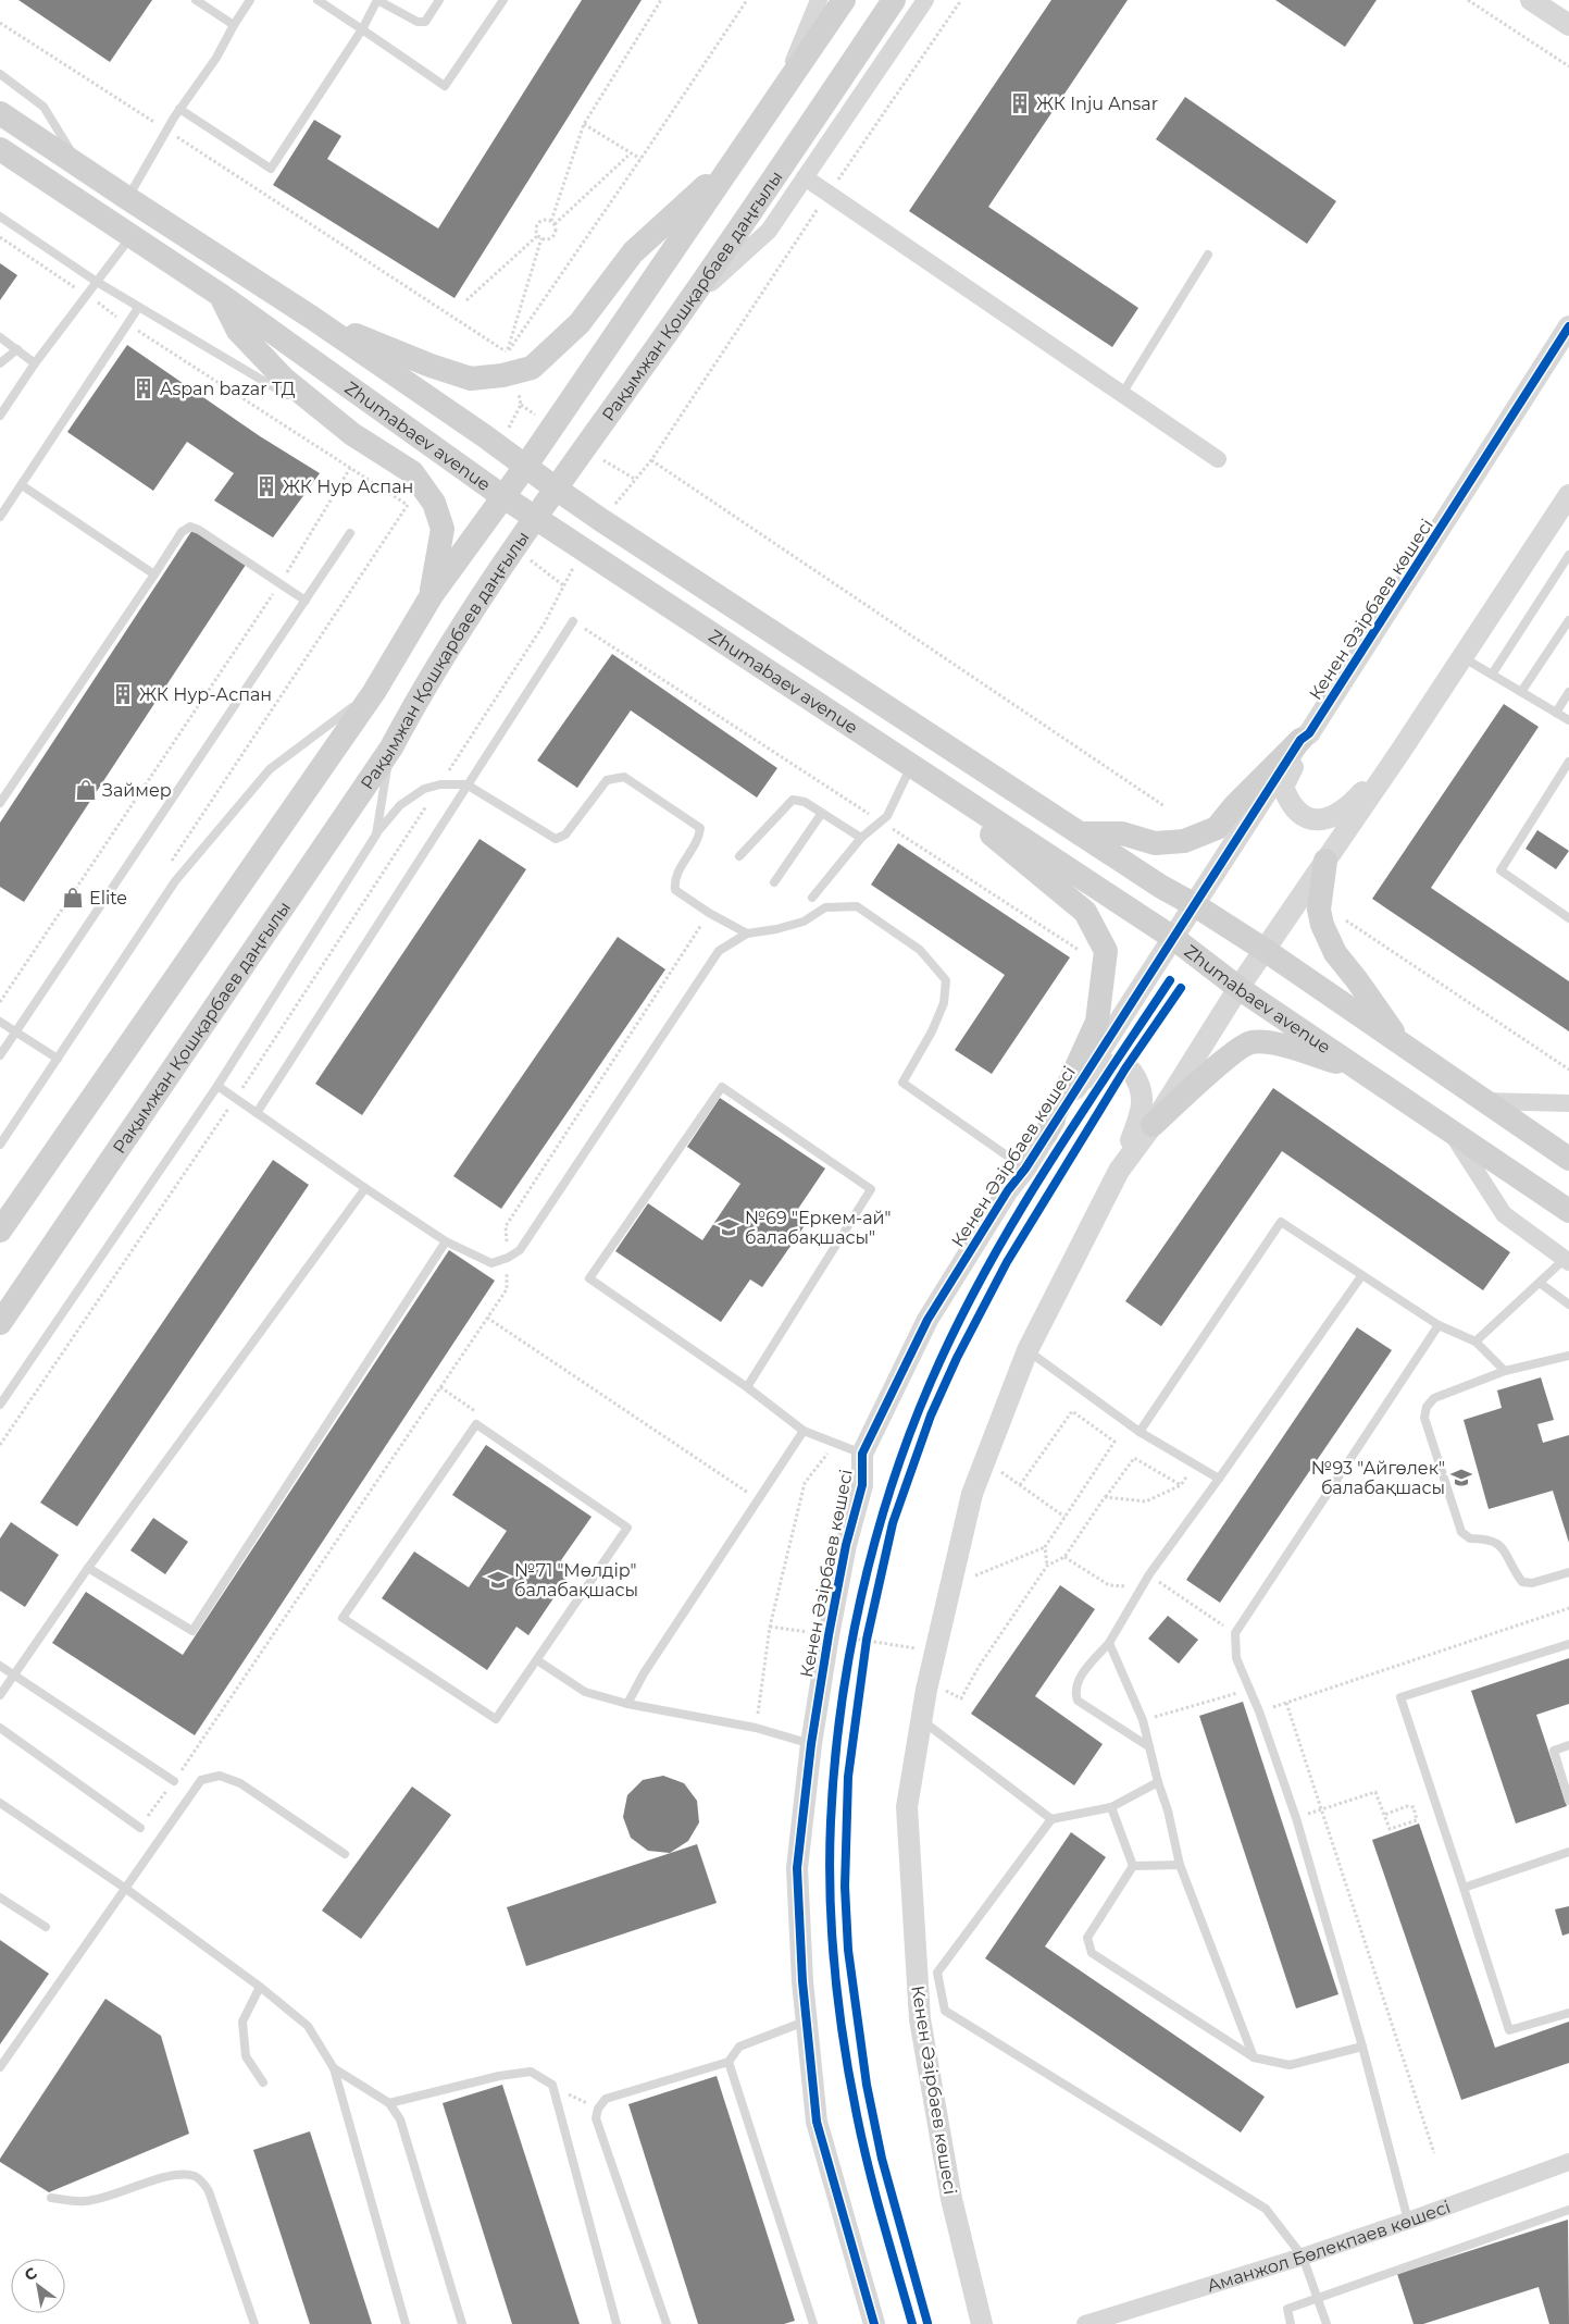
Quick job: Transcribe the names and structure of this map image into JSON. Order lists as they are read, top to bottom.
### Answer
{
  "streets": {
    "main road": ["Рақымжан Қошқарбаев даңғылы", "Zhumabaev avenue"],
    "street": ["Кенен Әзірбаев көшесі", "Аманжол Бөлекпаев көшесі"]
  },
  "crossings": [
    ["Рақымжан Қошқарбаев даңғылы", "Zhumabaev avenue"],
    ["Zhumabaev avenue", "Кенен Әзірбаев көшесі"]
  ],
  "places": {
    "building": [
      "ЖК Inju Ansar",
      "Aspan bazar ТД",
      "ЖК Нур Аспан",
      "ЖК Нур-Аспан"
    ],
    "shop": ["Займер", "Elite"],
    "school or university": ["№69 \"Еркем-ай\" балабақшасы\"", "№93 \"Айгөлек\" балабақшасы", "№71 \"Мөлдір\" балабақшасы"]
  },
  "north": "top left"
}
